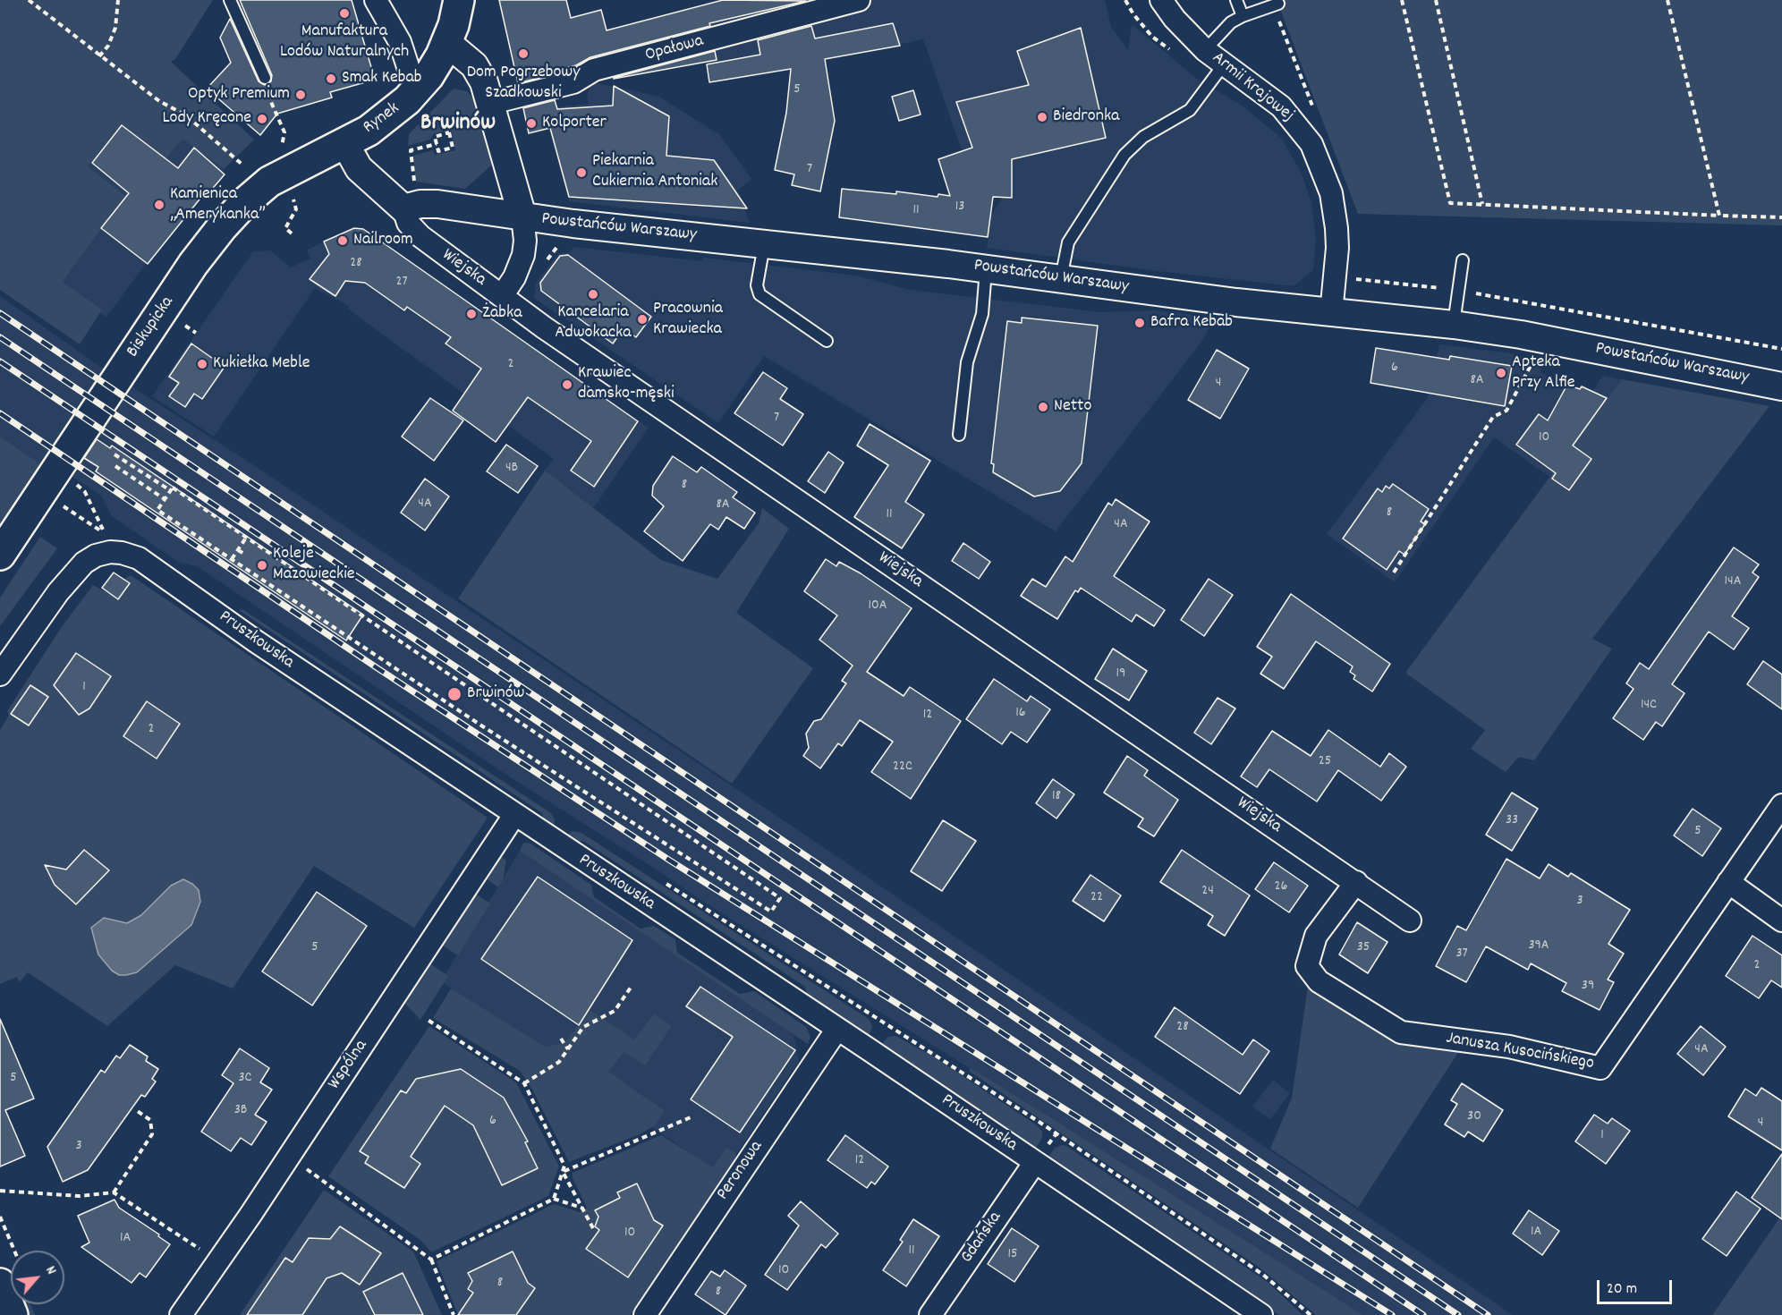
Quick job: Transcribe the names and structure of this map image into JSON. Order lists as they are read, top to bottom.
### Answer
{
  "streets": {
    "main road": ["Rynek", "Biskupicka"],
    "street": [
      "Opałowa",
      "Armii Krajowej",
      "Powstańców Warszawy",
      "Wiejska",
      "Pruszkowska",
      "Janusza Kusocińskiego",
      "Wspólna",
      "Peronowa",
      "Gdańska"
    ]
  },
  "crossings": [
    ["Armii Krajowej", "Powstańców Warszawy"],
    ["Rynek", "Biskupicka"],
    ["Powstańców Warszawy", "Wiejska"],
    ["Wiejska", "Janusza Kusocińskiego"],
    ["Pruszkowska", "Wspólna"],
    ["Pruszkowska", "Peronowa"],
    ["Pruszkowska", "Gdańska"]
  ],
  "districts": ["Brwinów"],
  "places": [
    "Manufaktura Lodów Naturalnych",
    "Dom Pogrzebowy Szadkowski",
    "Smak Kebab",
    "Optyk Premium",
    "Biedronka",
    "Lody Kręcone",
    "Kolporter",
    "Piekarnia Cukiernia Antoniak",
    "Kamienica „Amerykanka”",
    "Nailroom",
    "Kancelaria Adwokacka",
    "Żabka",
    "Pracownia Krawiecka",
    "Bafra Kebab",
    "Kukiełka Meble",
    "Apteka Przy Alfie",
    "Krawiec damsko-męski",
    "Netto",
    "Koleje Mazowieckie",
    "Brwinów"
  ],
  "house_numbers": [
    "5",
    "7",
    "13",
    "11",
    "28",
    "27",
    "2",
    "6",
    "8A",
    "4",
    "7",
    "10",
    "4B",
    "8",
    "4A",
    "8A",
    "8",
    "11",
    "4A",
    "14A",
    "10A",
    "19",
    "1",
    "14C",
    "16",
    "12",
    "2",
    "25",
    "22C",
    "18",
    "33",
    "5",
    "26",
    "24",
    "22",
    "3",
    "39A",
    "5",
    "35",
    "37",
    "2",
    "39",
    "28",
    "4A",
    "5",
    "3C",
    "3B",
    "30",
    "6",
    "4",
    "1",
    "3",
    "12",
    "1A",
    "10",
    "1A",
    "11",
    "15",
    "10",
    "8",
    "8"
  ],
  "scale_bar": "20 m",
  "north": "top right"
}
